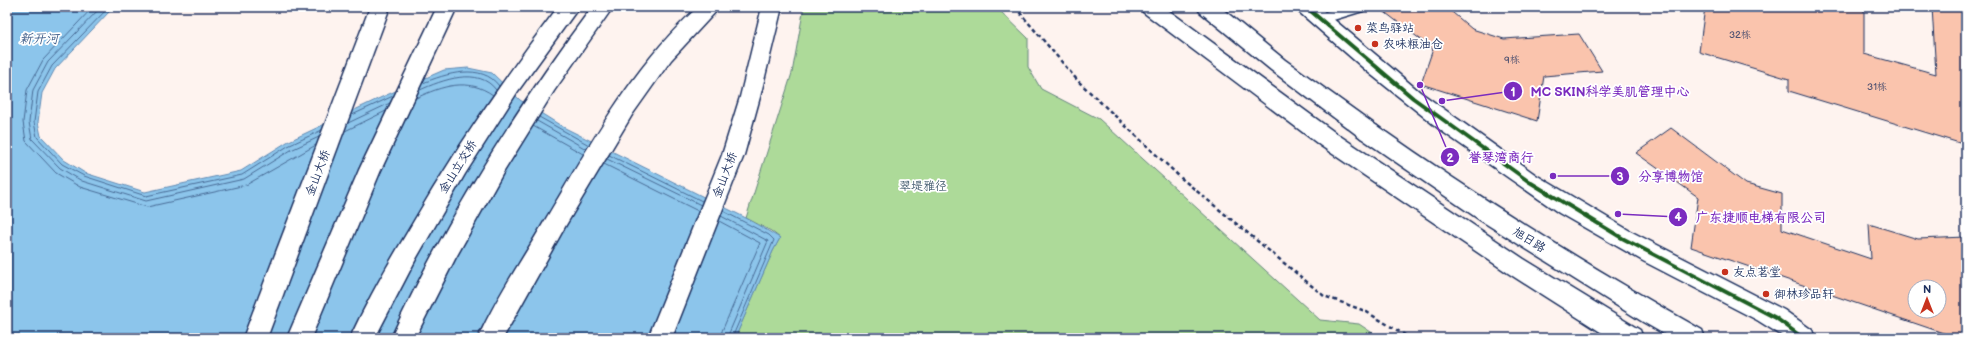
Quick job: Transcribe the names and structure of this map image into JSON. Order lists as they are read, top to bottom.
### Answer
{
  "streets": {
    "main road": ["金山立交桥", "金山大桥", "旭日路"]
  },
  "water": ["新开河"],
  "parks": ["翠堤雅径"],
  "places": [
    "菜鸟驿站",
    "农味粮油仓",
    "誉琴湾商行",
    "MC SKIN科学美肌管理中心",
    "分享博物馆",
    "广东捷顺电梯有限公司",
    "友点茗堂",
    "御林珍品轩"
  ],
  "house_numbers": ["32栋", "9栋", "31栋"],
  "north": "top"
}
